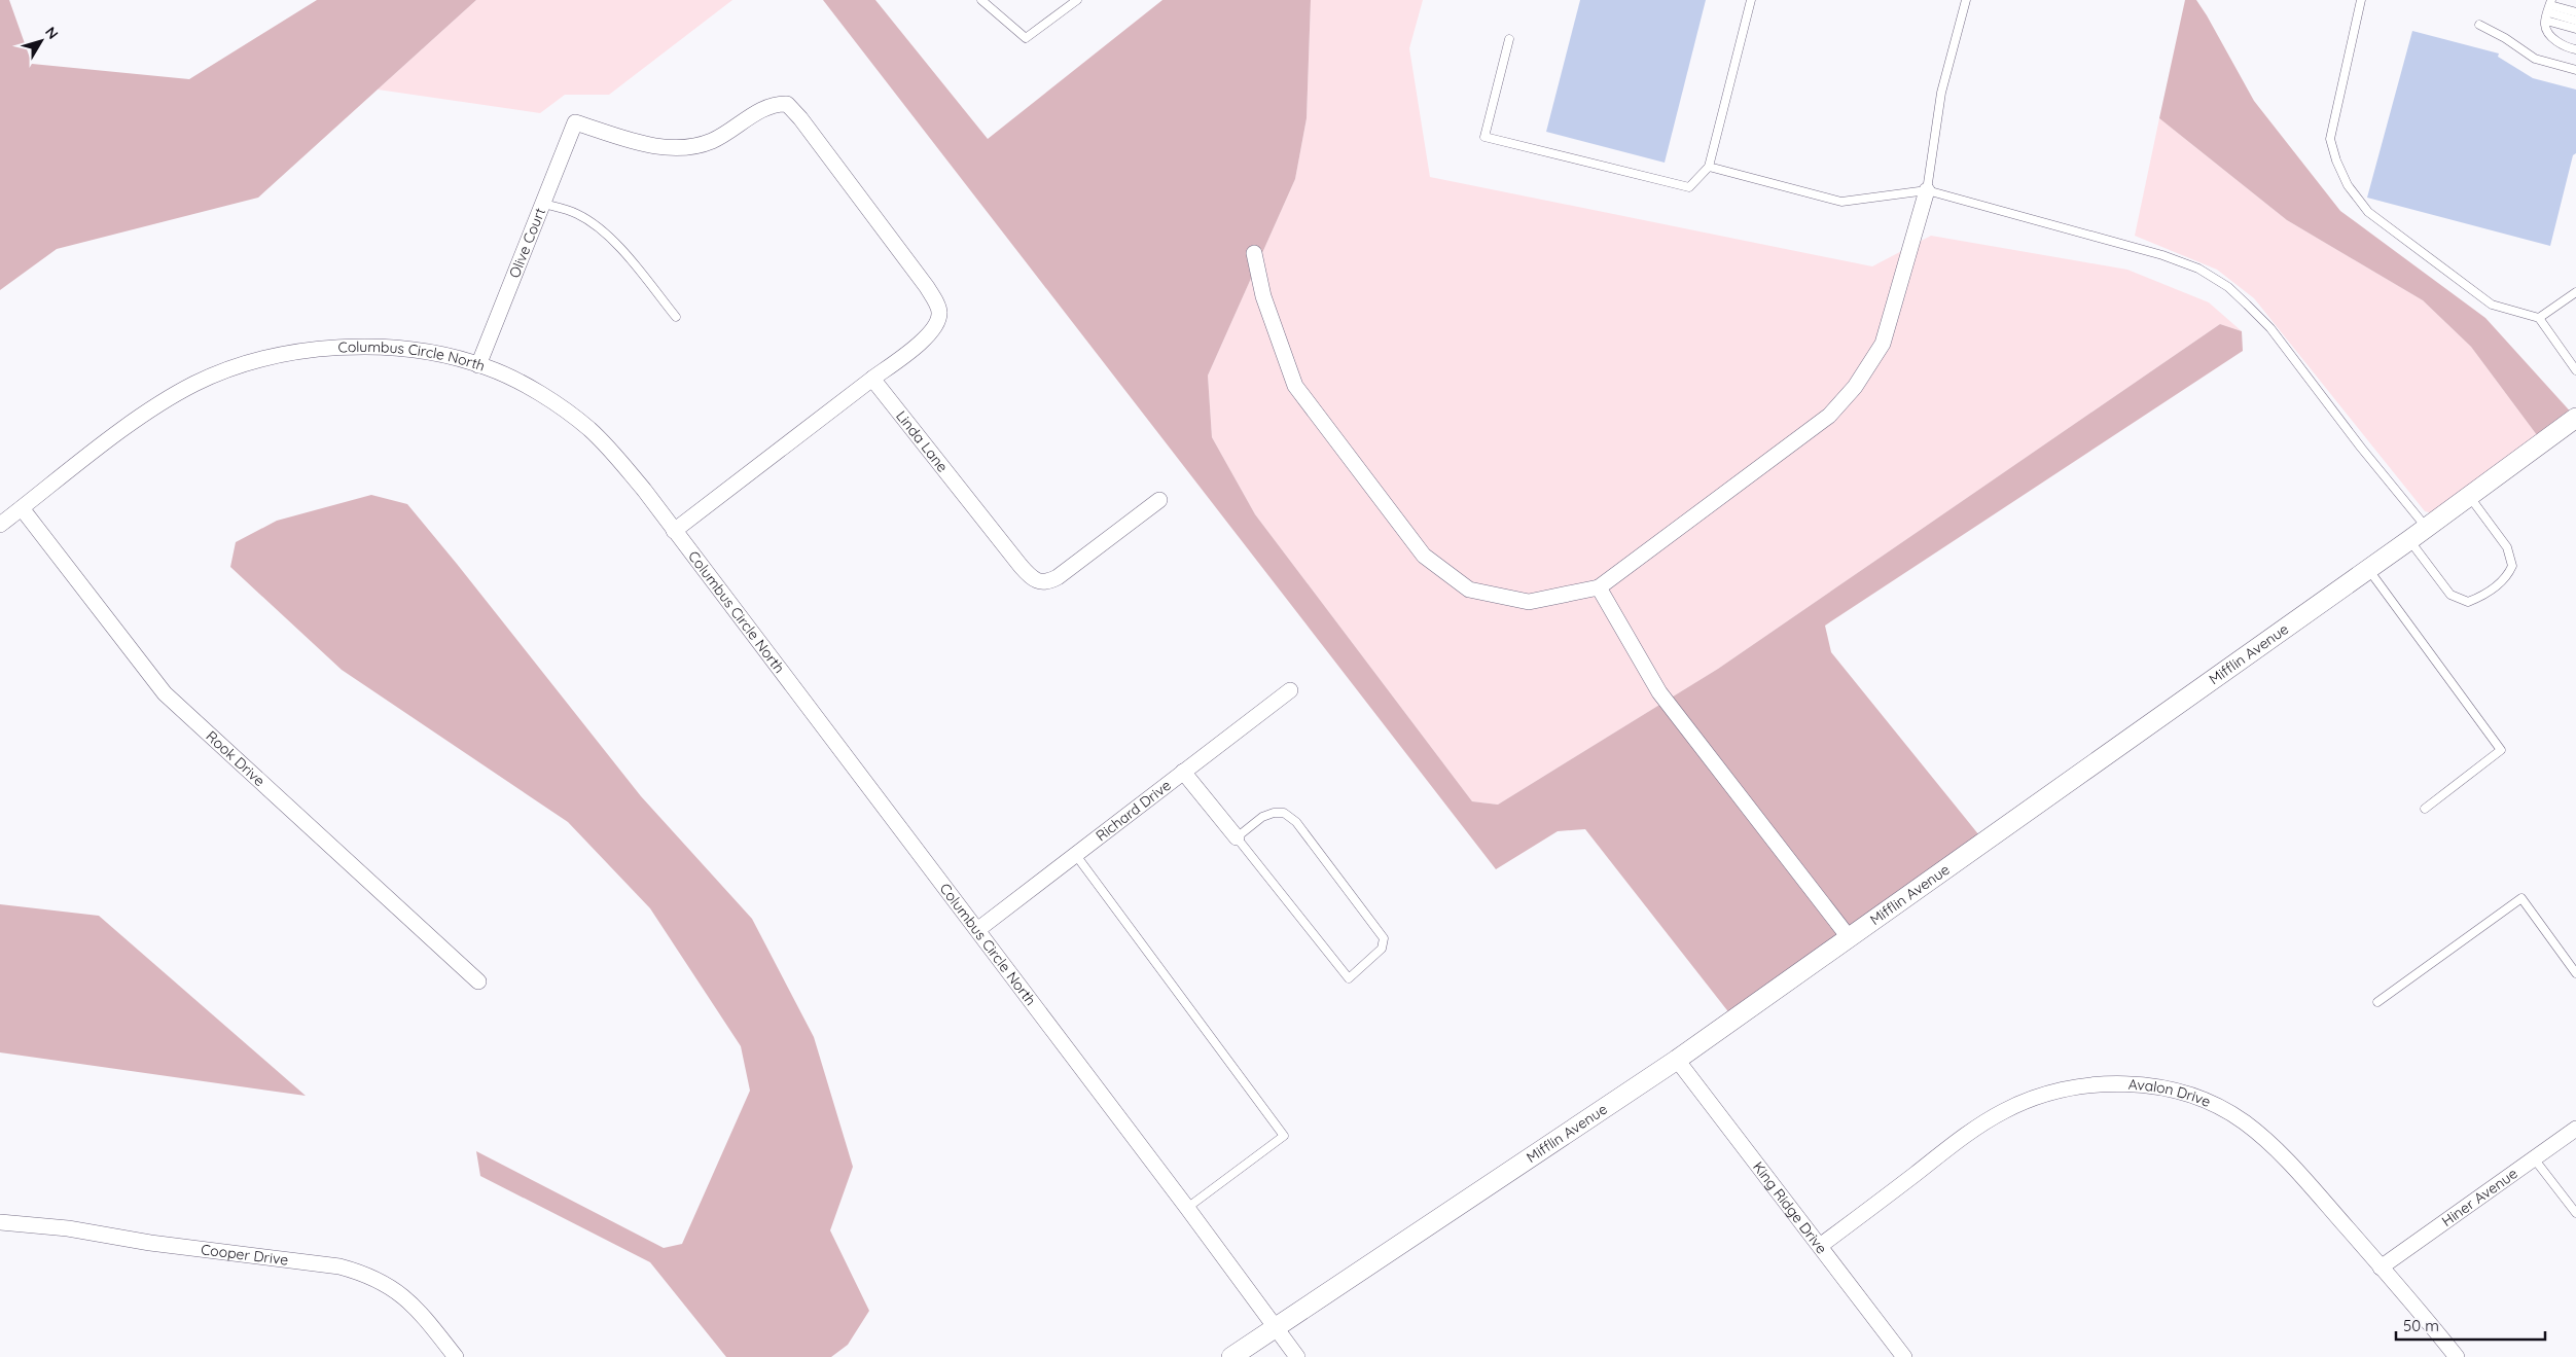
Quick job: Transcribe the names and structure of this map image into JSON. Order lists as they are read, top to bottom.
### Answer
{
  "streets": {
    "street": [
      "Olive Court",
      "Columbus Circle North",
      "Linda Lane",
      "Mifflin Avenue",
      "Rook Drive",
      "Richard Drive",
      "Avalon Drive",
      "Hiner Avenue",
      "King Ridge Drive",
      "Cooper Drive"
    ]
  },
  "crossings": [
    ["Olive Court", "Columbus Circle North"],
    ["Olive Court", "Linda Lane"],
    ["Columbus Circle North", "Mifflin Avenue"],
    ["Columbus Circle North", "Rook Drive"],
    ["Columbus Circle North", "Richard Drive"],
    ["Mifflin Avenue", "King Ridge Drive"],
    ["Avalon Drive", "Hiner Avenue"],
    ["Avalon Drive", "King Ridge Drive"]
  ],
  "scale_bar": "50 m",
  "north": "top right"
}
